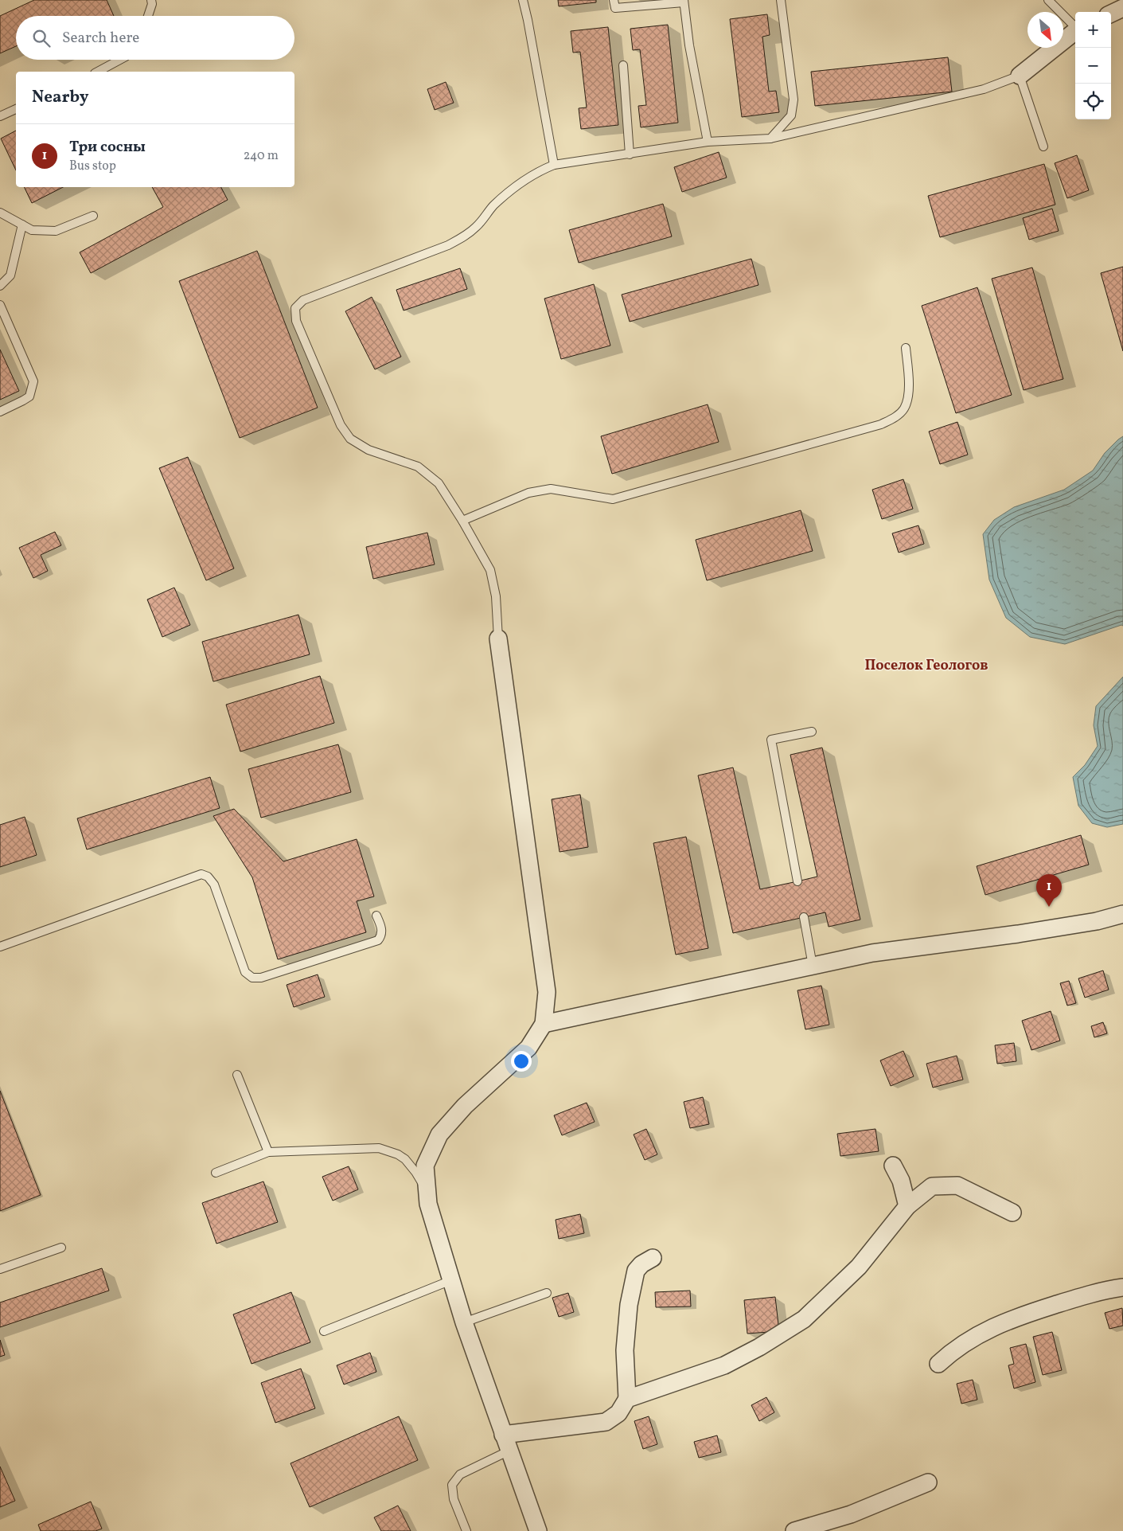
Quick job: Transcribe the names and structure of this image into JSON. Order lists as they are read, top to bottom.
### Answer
{
  "districts": ["Поселок Геологов"],
  "north": "bottom right",
  "page": {
    "map_buttons": ["+", "−"],
    "search": "Search here",
    "heading": "Nearby",
    "list": [
      {
        "mark": "1",
        "name": "Три сосны",
        "note": "Bus stop",
        "value": "240 m"
      }
    ],
    "pins": "1"
  }
}
